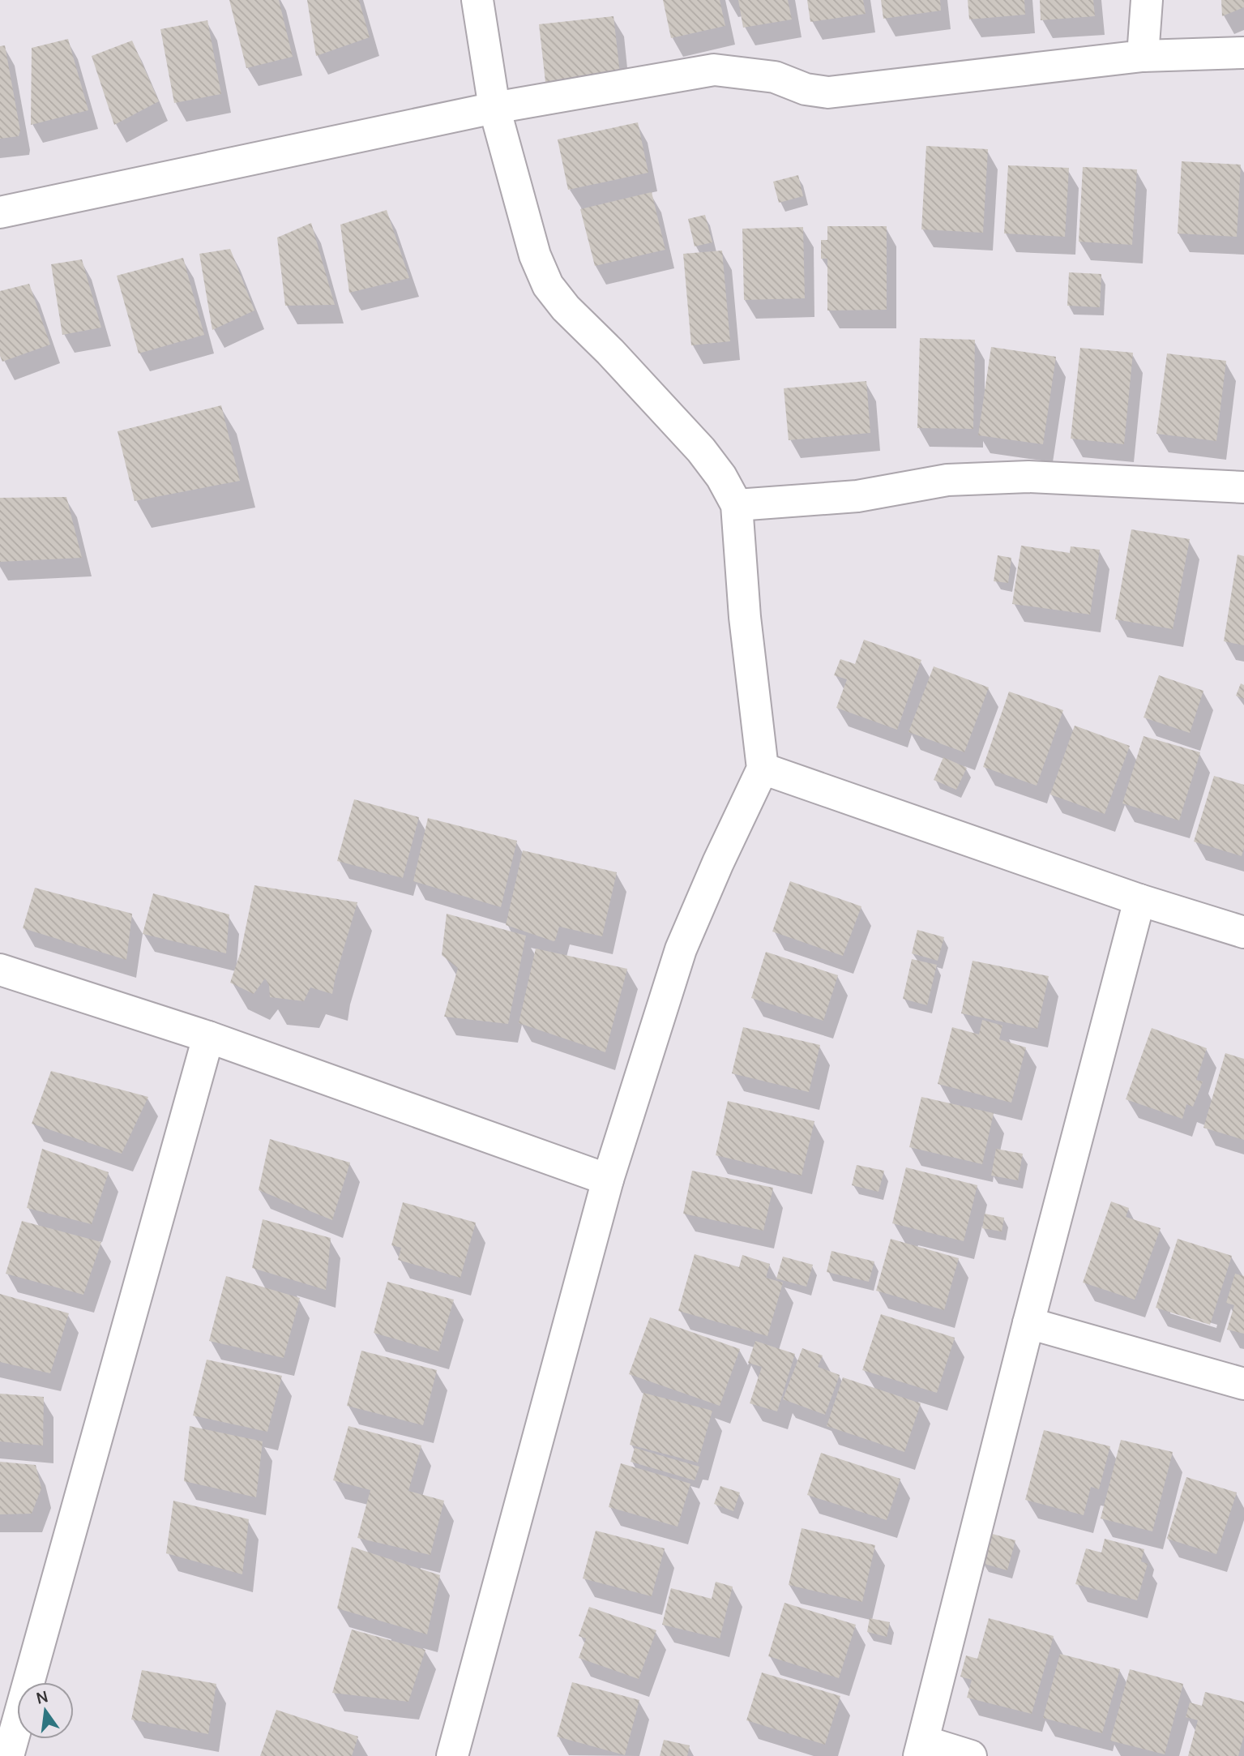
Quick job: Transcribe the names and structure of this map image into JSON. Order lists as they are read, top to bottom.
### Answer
{
  "north": "top"
}
